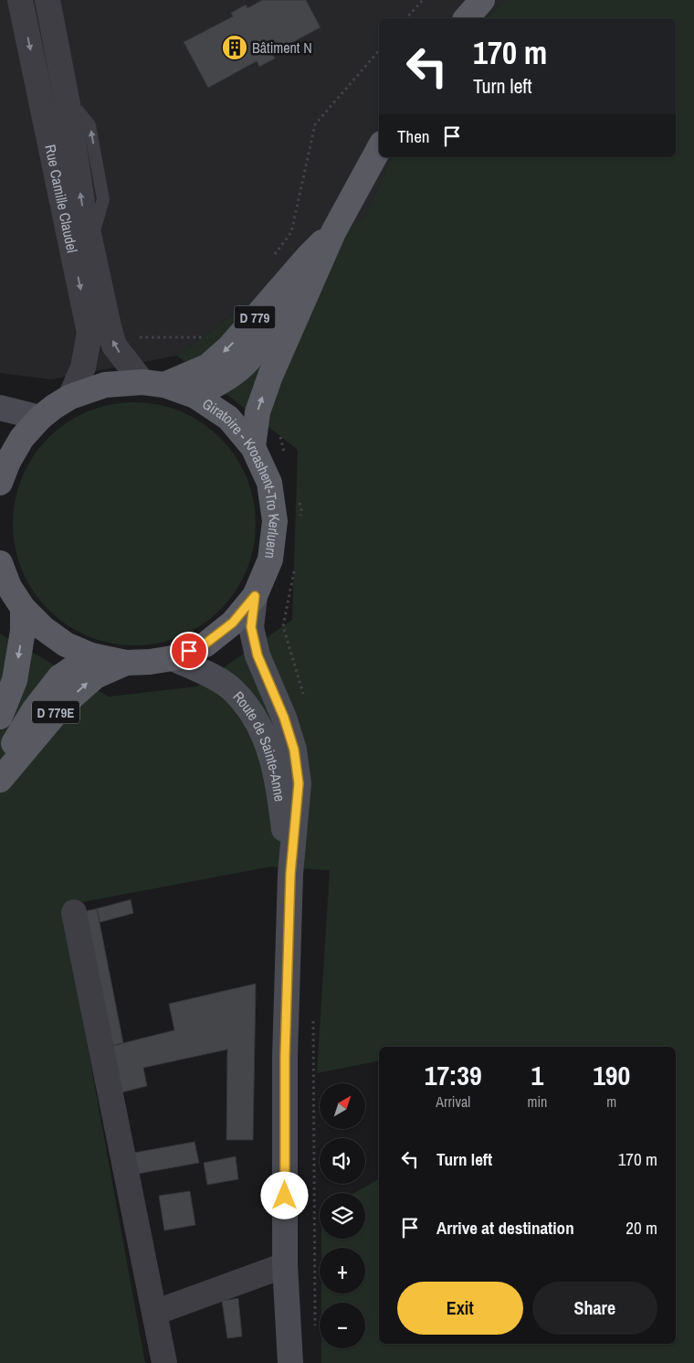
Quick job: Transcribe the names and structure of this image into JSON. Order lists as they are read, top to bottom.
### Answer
{
  "streets": {
    "main road": [
      "D 779",
      "Giratoire - Kroashent-Tro Kerluern",
      "D 779E",
      "Route de Sainte-Anne"
    ],
    "street": ["Rue Camille Claudel"]
  },
  "crossings": [
    ["Rue Camille Claudel", "D 779"],
    ["Rue Camille Claudel", "Giratoire - Kroashent-Tro Kerluern"],
    ["D 779", "Giratoire - Kroashent-Tro Kerluern"],
    ["Giratoire - Kroashent-Tro Kerluern", "D 779E"],
    ["Giratoire - Kroashent-Tro Kerluern", "Route de Sainte-Anne"]
  ],
  "places": {
    "building": ["Bâtiment N"]
  },
  "north": "top right",
  "page": {
    "turn": ["170 m", "Turn left"],
    "then": "Then",
    "eta": [
      "17:39",
      "Arrival",
      "1",
      "min",
      "190",
      "m"
    ],
    "map_buttons": ["+", "−"],
    "list": [
      {
        "name": "Turn left",
        "value": "170 m"
      },
      {
        "name": "Arrive at destination",
        "value": "20 m"
      }
    ],
    "buttons": ["Exit", "Share"]
  }
}
